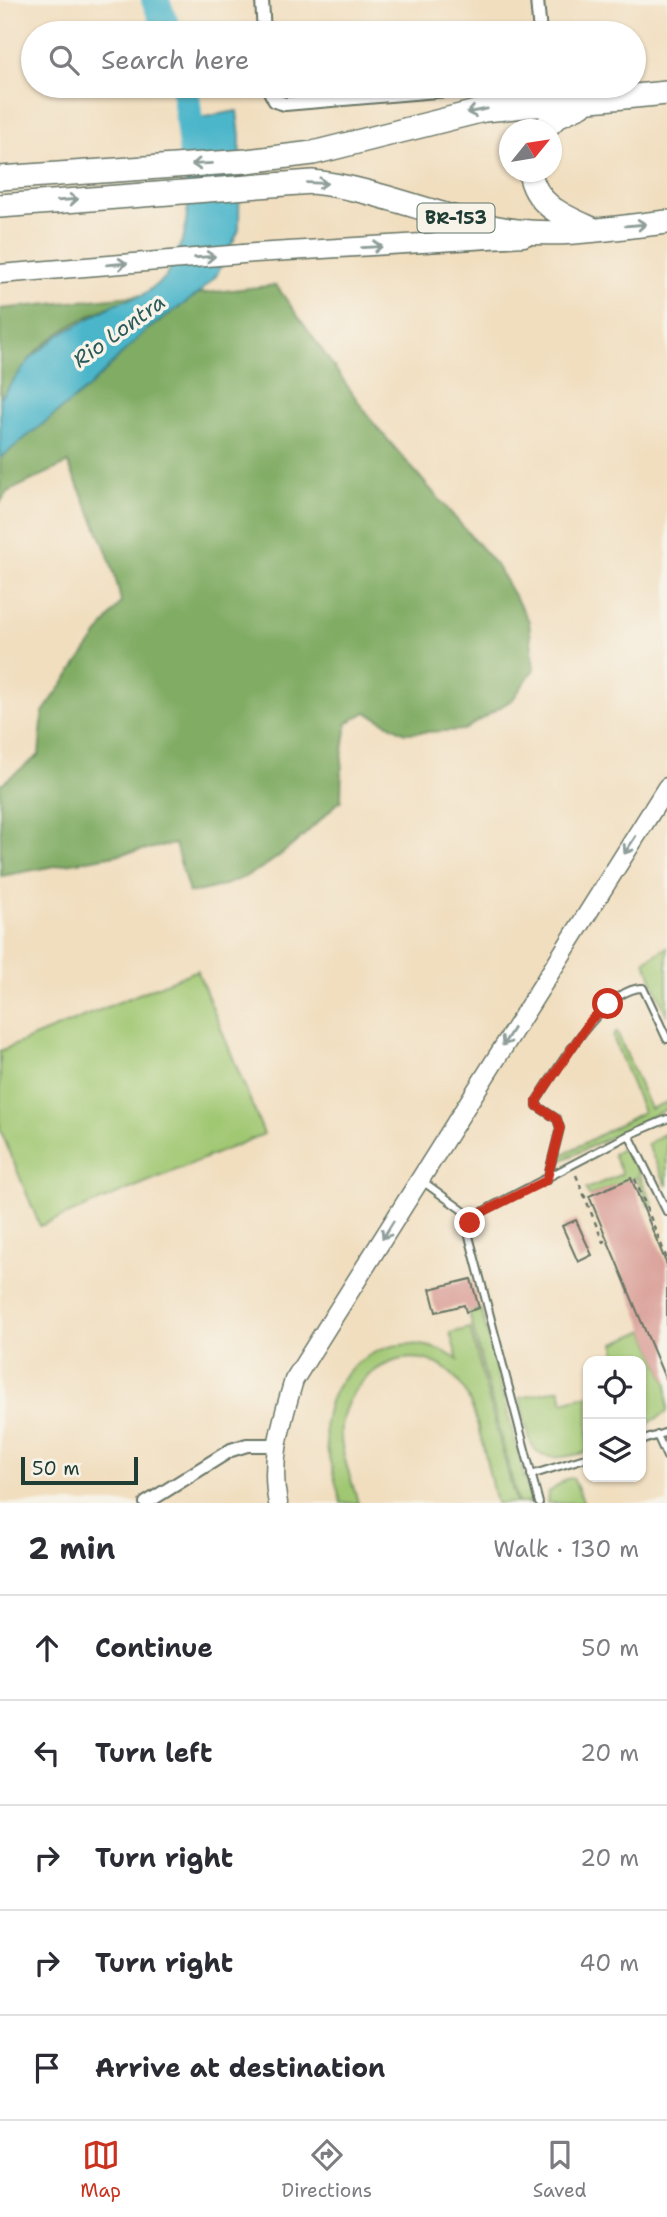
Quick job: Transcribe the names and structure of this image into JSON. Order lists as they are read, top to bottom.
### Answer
{
  "streets": {
    "highway": ["BR-153"]
  },
  "water": ["Rio Lontra"],
  "scale_bar": "50 m",
  "north": "top right",
  "page": {
    "search": "Search here",
    "scale": "50 m",
    "heading": ["2 min", "Walk · 130 m"],
    "list": [
      ["Continue", "50 m"],
      ["Turn left", "20 m"],
      ["Turn right", "20 m"],
      ["Turn right", "40 m"],
      "Arrive at destination"
    ],
    "nav": ["Map", "Directions", "Saved"]
  }
}
